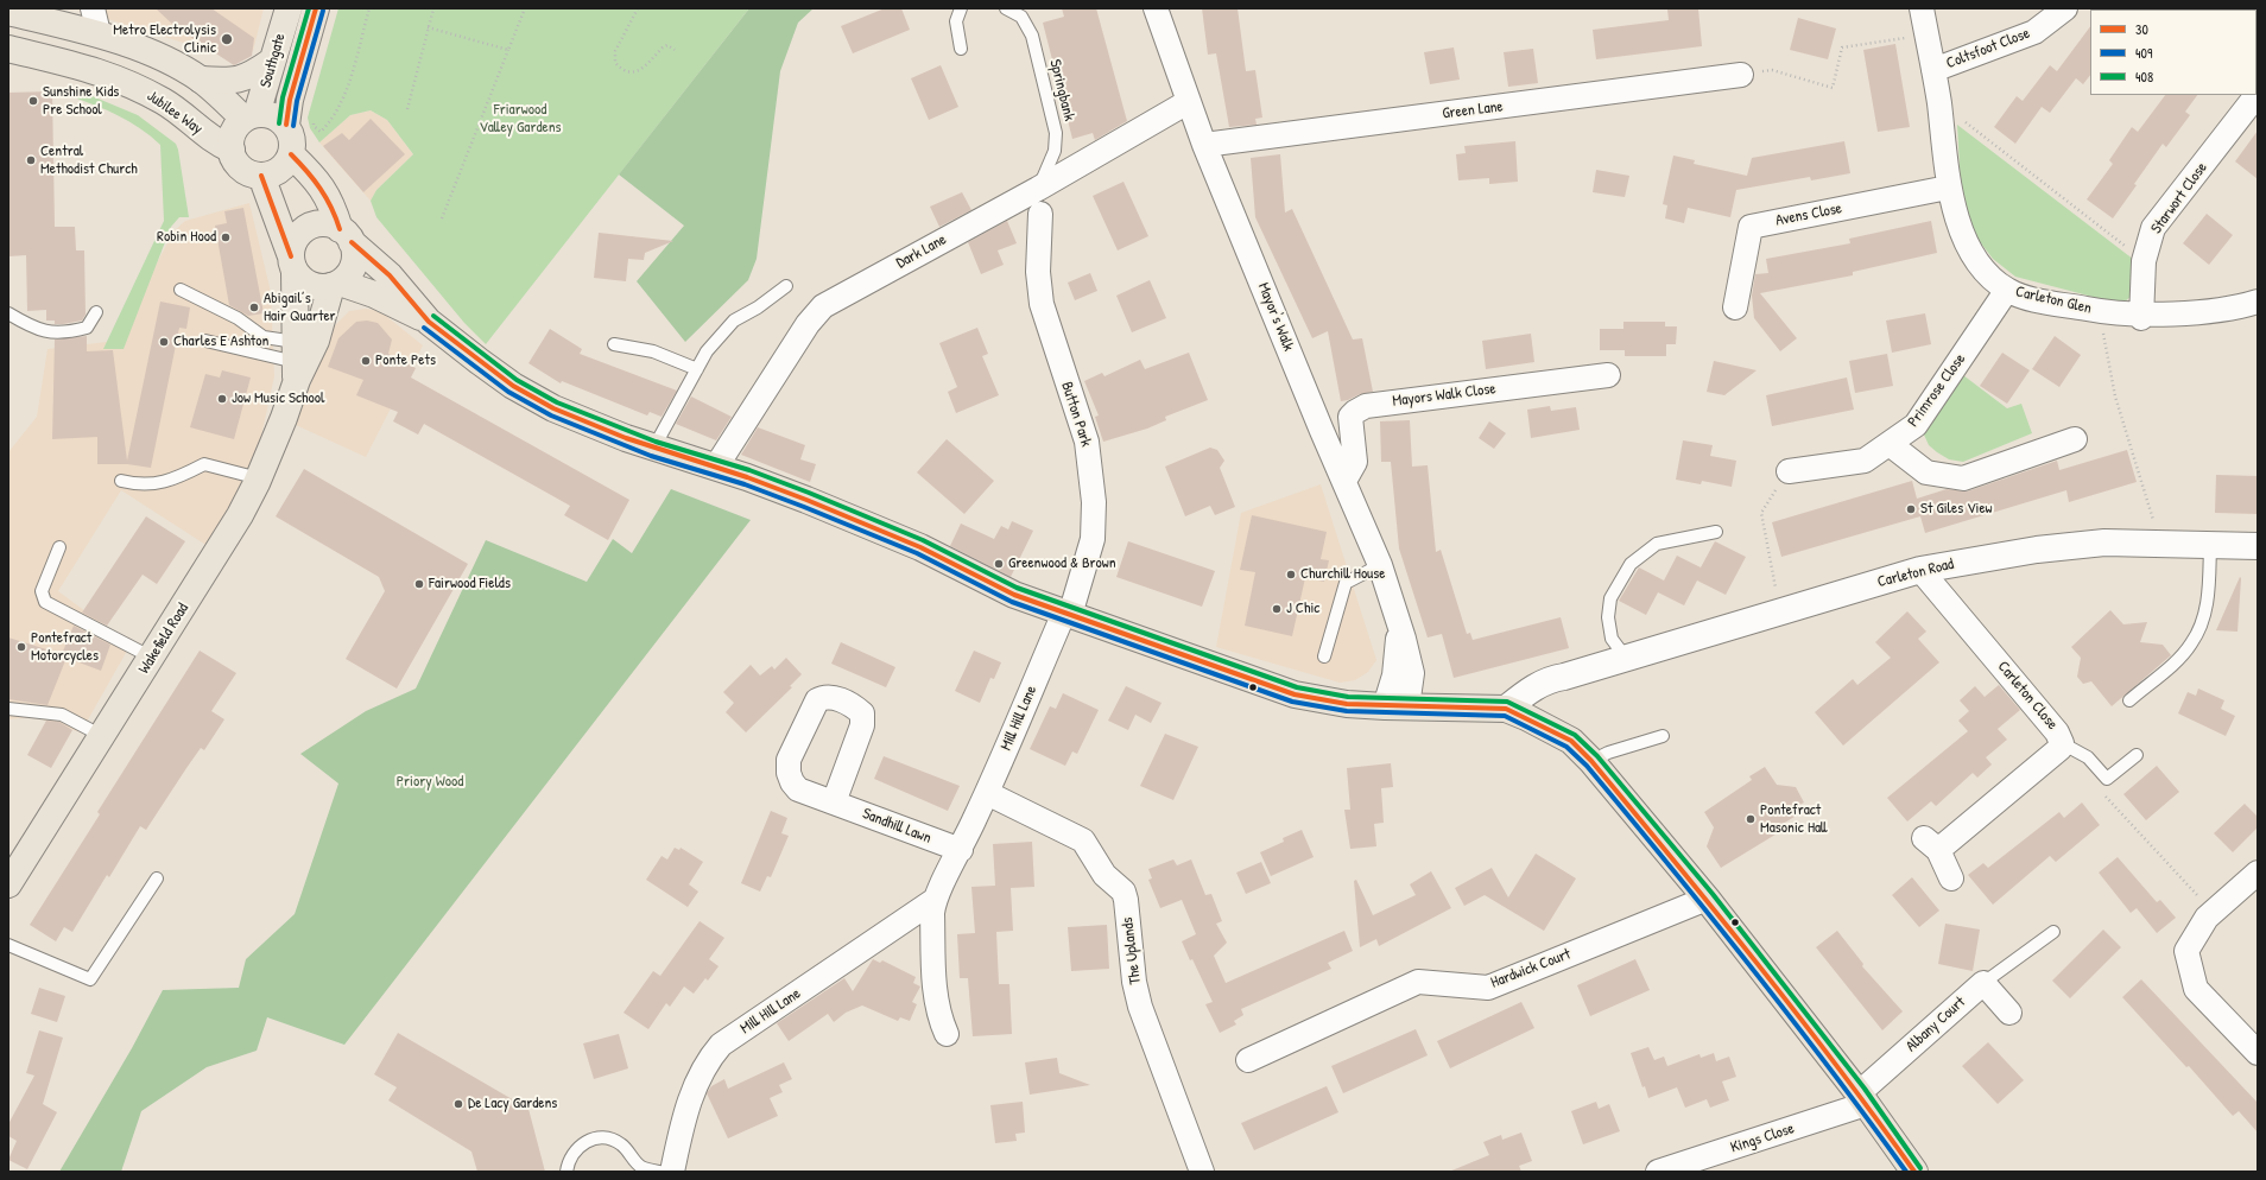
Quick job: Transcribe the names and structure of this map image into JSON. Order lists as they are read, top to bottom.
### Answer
{
  "streets": {
    "main road": ["Southgate", "Jubilee Way", "Wakefield Road"],
    "street": [
      "Coltsfoot Close",
      "Green Lane",
      "Starwort Close",
      "Avens Close",
      "Dark Lane",
      "Carleton Glen",
      "Mayor's Walk",
      "Primrose Close",
      "Mayors Walk Close",
      "Button Park",
      "Carleton Road",
      "Carleton Close",
      "Mill Hill Lane",
      "Sandhill Lawn",
      "The Uplands",
      "Hardwick Court",
      "Albany Court",
      "Kings Close"
    ],
    "lane": ["Springbank"]
  },
  "crossings": [
    ["Coltsfoot Close", "Carleton Glen"],
    ["Southgate", "Jubilee Way"],
    ["Springbank", "Dark Lane"],
    ["Green Lane", "Mayor's Walk"],
    ["Starwort Close", "Carleton Glen"],
    ["Avens Close", "Carleton Glen"],
    ["Dark Lane", "Mayor's Walk"],
    ["Carleton Glen", "Primrose Close"],
    ["Mayor's Walk", "Mayors Walk Close"],
    ["Button Park", "Mill Hill Lane"],
    ["Carleton Road", "Carleton Close"],
    ["Mill Hill Lane", "Sandhill Lawn"],
    ["Mill Hill Lane", "The Uplands"],
    ["Albany Court", "Kings Close"]
  ],
  "parks": ["Friarwood Valley Gardens", "Priory Wood"],
  "places": [
    "Metro Electrolysis Clinic",
    "Sunshine Kids Pre School",
    "Central Methodist Church",
    "Robin Hood",
    "Abigail’s Hair Quarter",
    "Charles E Ashton",
    "Ponte Pets",
    "Jow Music School",
    "St Giles View",
    "Greenwood & Brown",
    "Churchill House",
    "Fairwood Fields",
    "J Chic",
    "Pontefract Motorcycles",
    "Pontefract Masonic Hall",
    "De Lacy Gardens"
  ],
  "lines": ["transit line 30", "transit line 408", "transit line 409"],
  "legend": ["30", "409", "408"]
}
